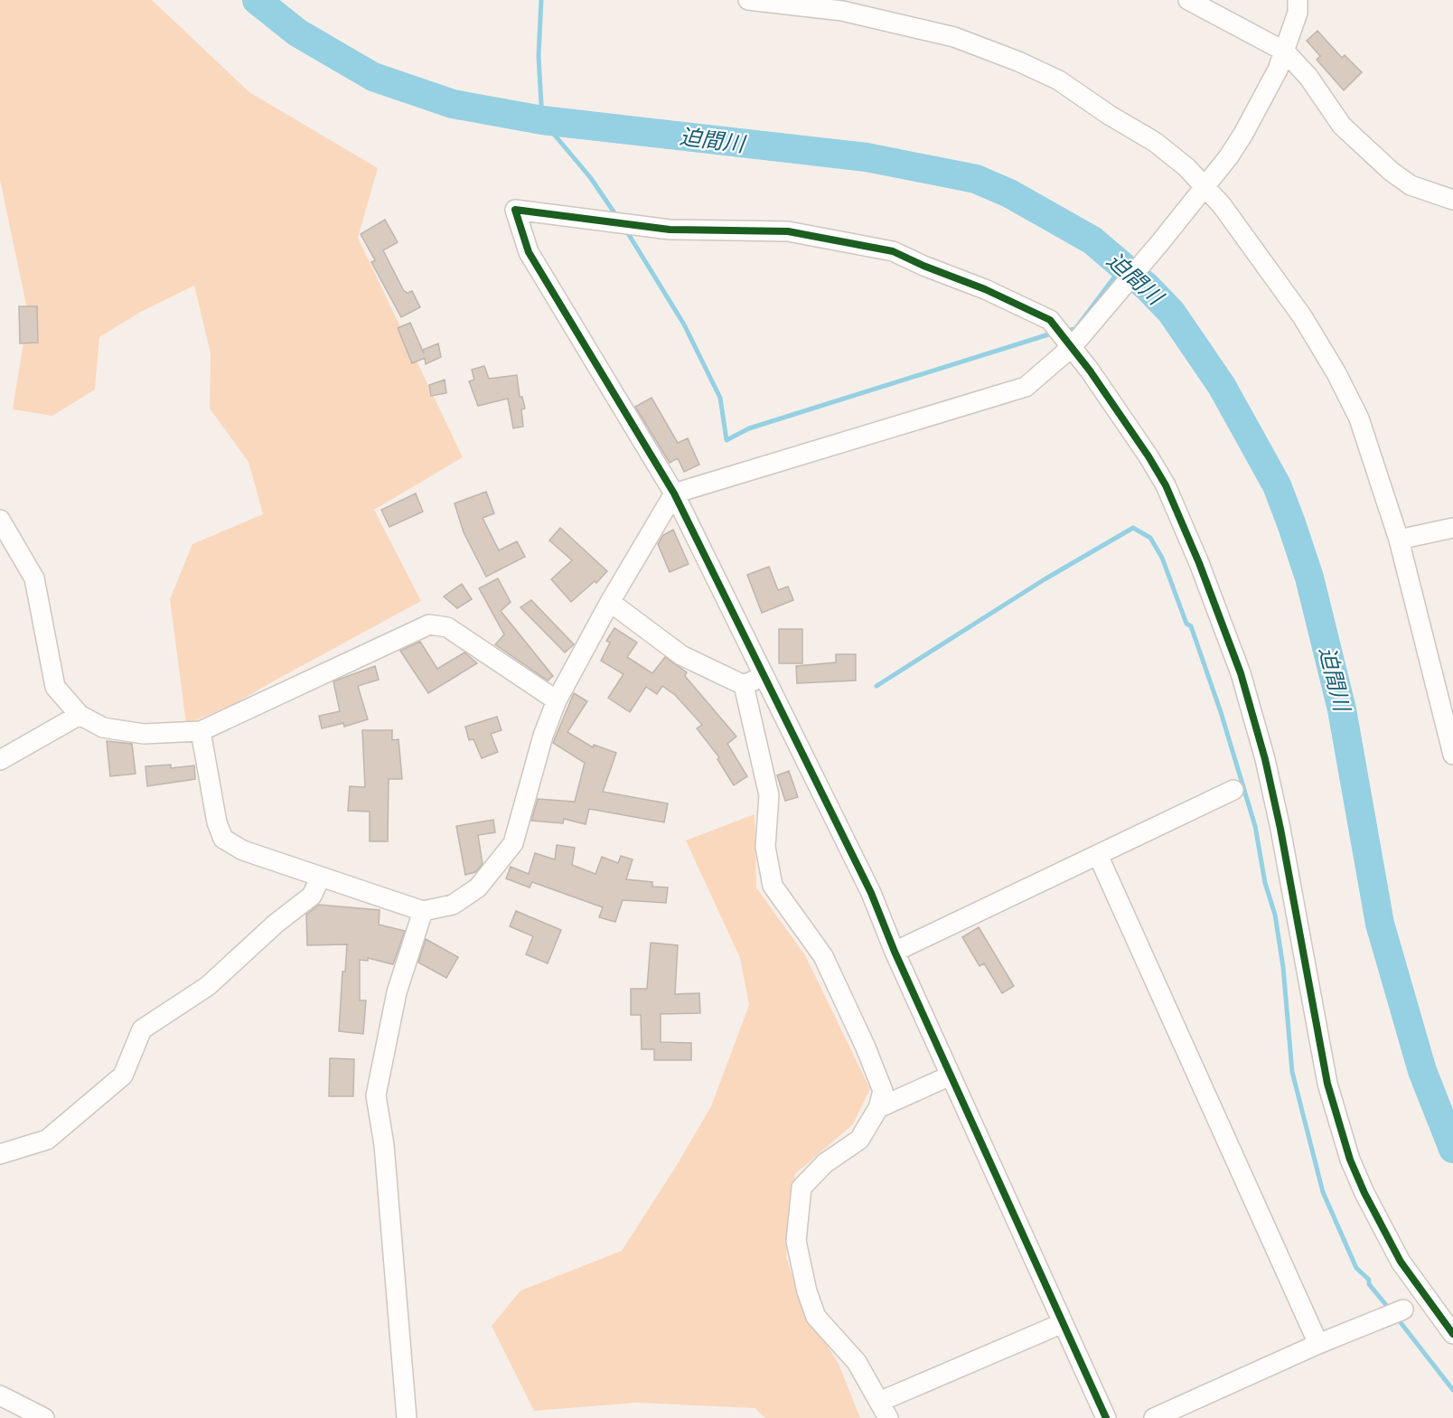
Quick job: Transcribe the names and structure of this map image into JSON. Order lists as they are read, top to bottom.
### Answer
{
  "water": ["迫間川"]
}
